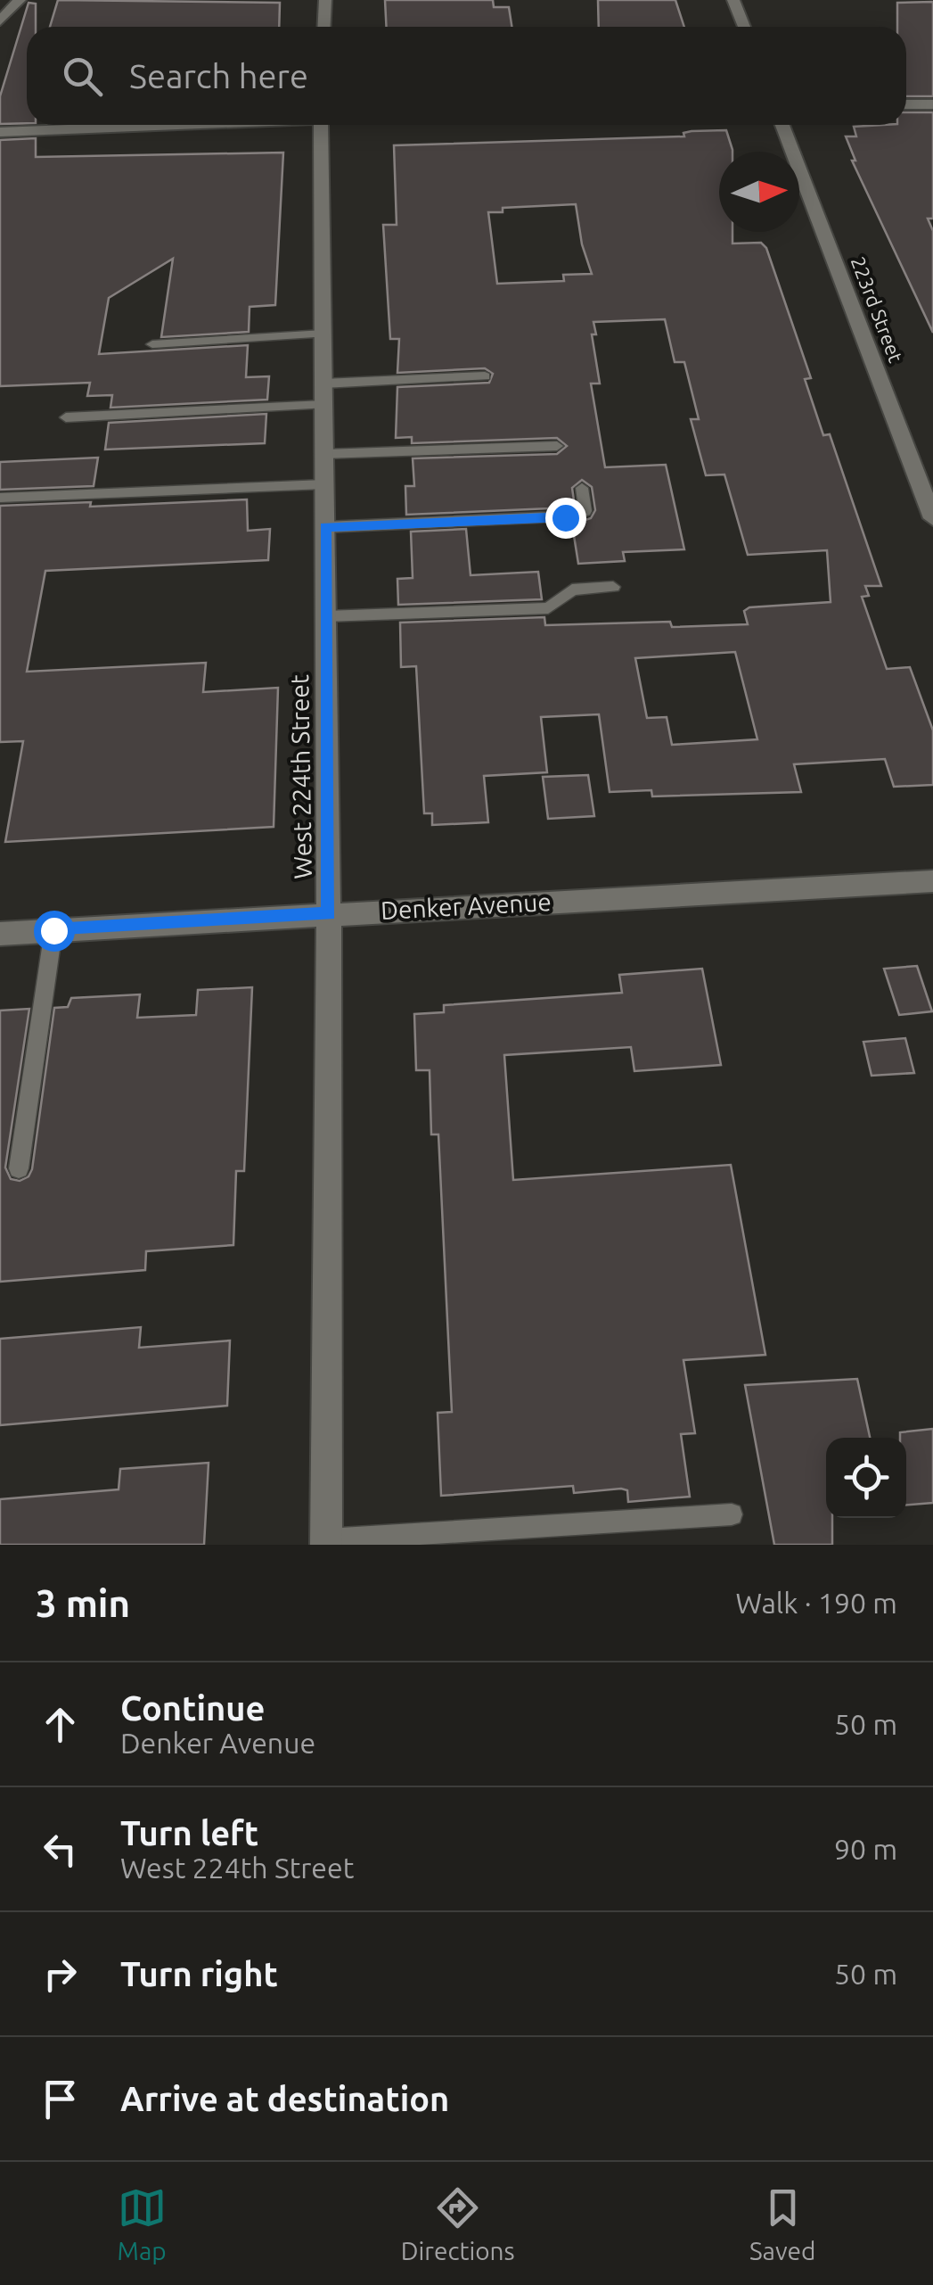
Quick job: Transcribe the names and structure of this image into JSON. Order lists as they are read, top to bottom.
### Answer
{
  "streets": {
    "street": ["223rd Street", "West 224th Street", "Denker Avenue"]
  },
  "crossings": [
    ["West 224th Street", "Denker Avenue"]
  ],
  "north": "right",
  "page": {
    "search": "Search here",
    "heading": ["3 min", "Walk · 190 m"],
    "list": [
      ["Continue", "Denker Avenue", "50 m"],
      ["Turn left", "West 224th Street", "90 m"],
      ["Turn right", "50 m"],
      "Arrive at destination"
    ],
    "nav": ["Map", "Directions", "Saved"]
  }
}
